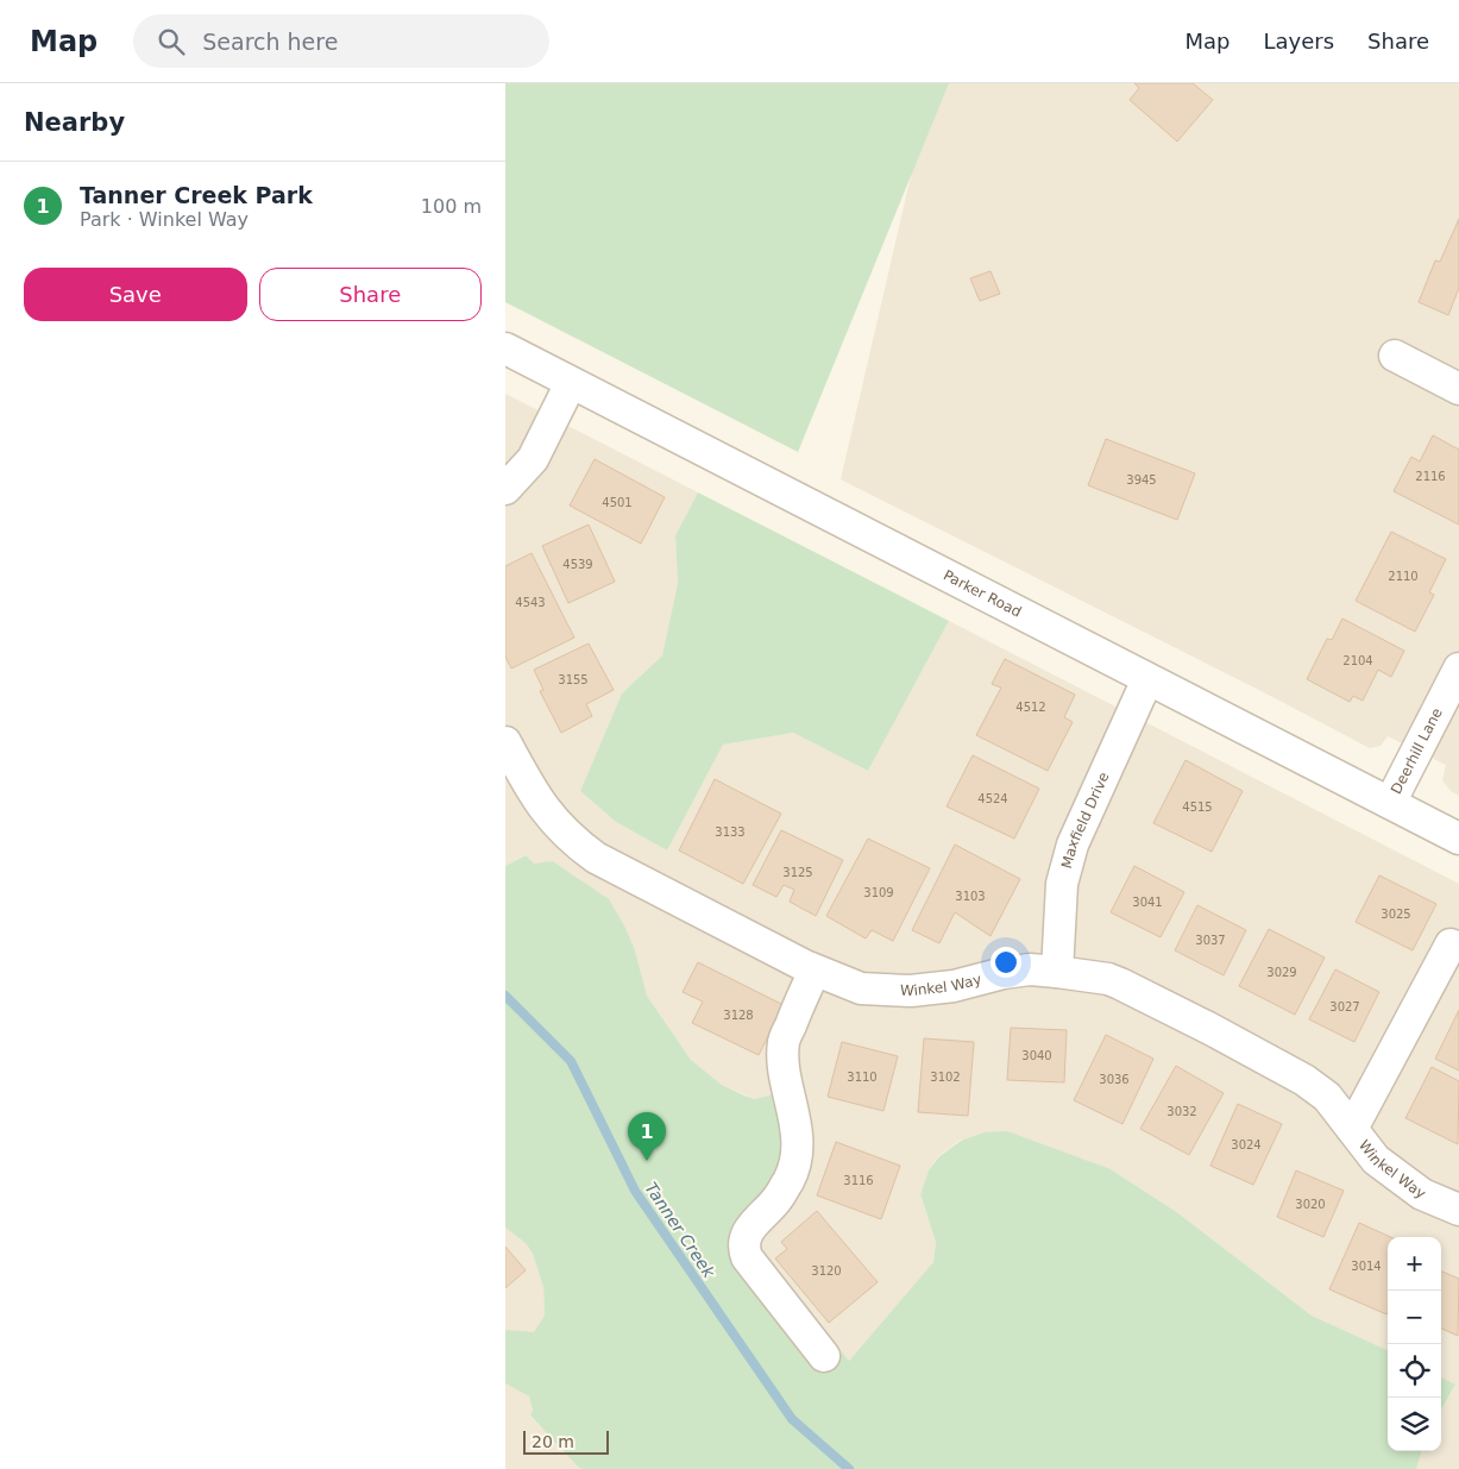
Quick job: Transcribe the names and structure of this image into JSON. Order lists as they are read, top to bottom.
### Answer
{
  "streets": {
    "street": [
      "Parker Road",
      "Deerhill Lane",
      "Maxfield Drive",
      "Winkel Way"
    ]
  },
  "crossings": [
    ["Parker Road", "Deerhill Lane"],
    ["Parker Road", "Maxfield Drive"],
    ["Maxfield Drive", "Winkel Way"]
  ],
  "water": ["Tanner Creek"],
  "house_numbers": [
    "2116",
    "3945",
    "4501",
    "4539",
    "2110",
    "4543",
    "2104",
    "3155",
    "4512",
    "4524",
    "4515",
    "3133",
    "3125",
    "3109",
    "3103",
    "3041",
    "3025",
    "3037",
    "3029",
    "3027",
    "3128",
    "3040",
    "3110",
    "3102",
    "3036",
    "3032",
    "3024",
    "3116",
    "3020",
    "3014",
    "3120"
  ],
  "scale_bar": "20 m",
  "page": {
    "header": "Map",
    "search": "Search here",
    "nav": ["Map", "Layers", "Share"],
    "heading": "Nearby",
    "list": [
      {
        "mark": "1",
        "name": "Tanner Creek Park",
        "note": "Park · Winkel Way",
        "value": "100 m"
      }
    ],
    "buttons": ["Save", "Share"],
    "pins": "1",
    "map_buttons": ["+", "−"],
    "scale": "20 m"
  }
}
